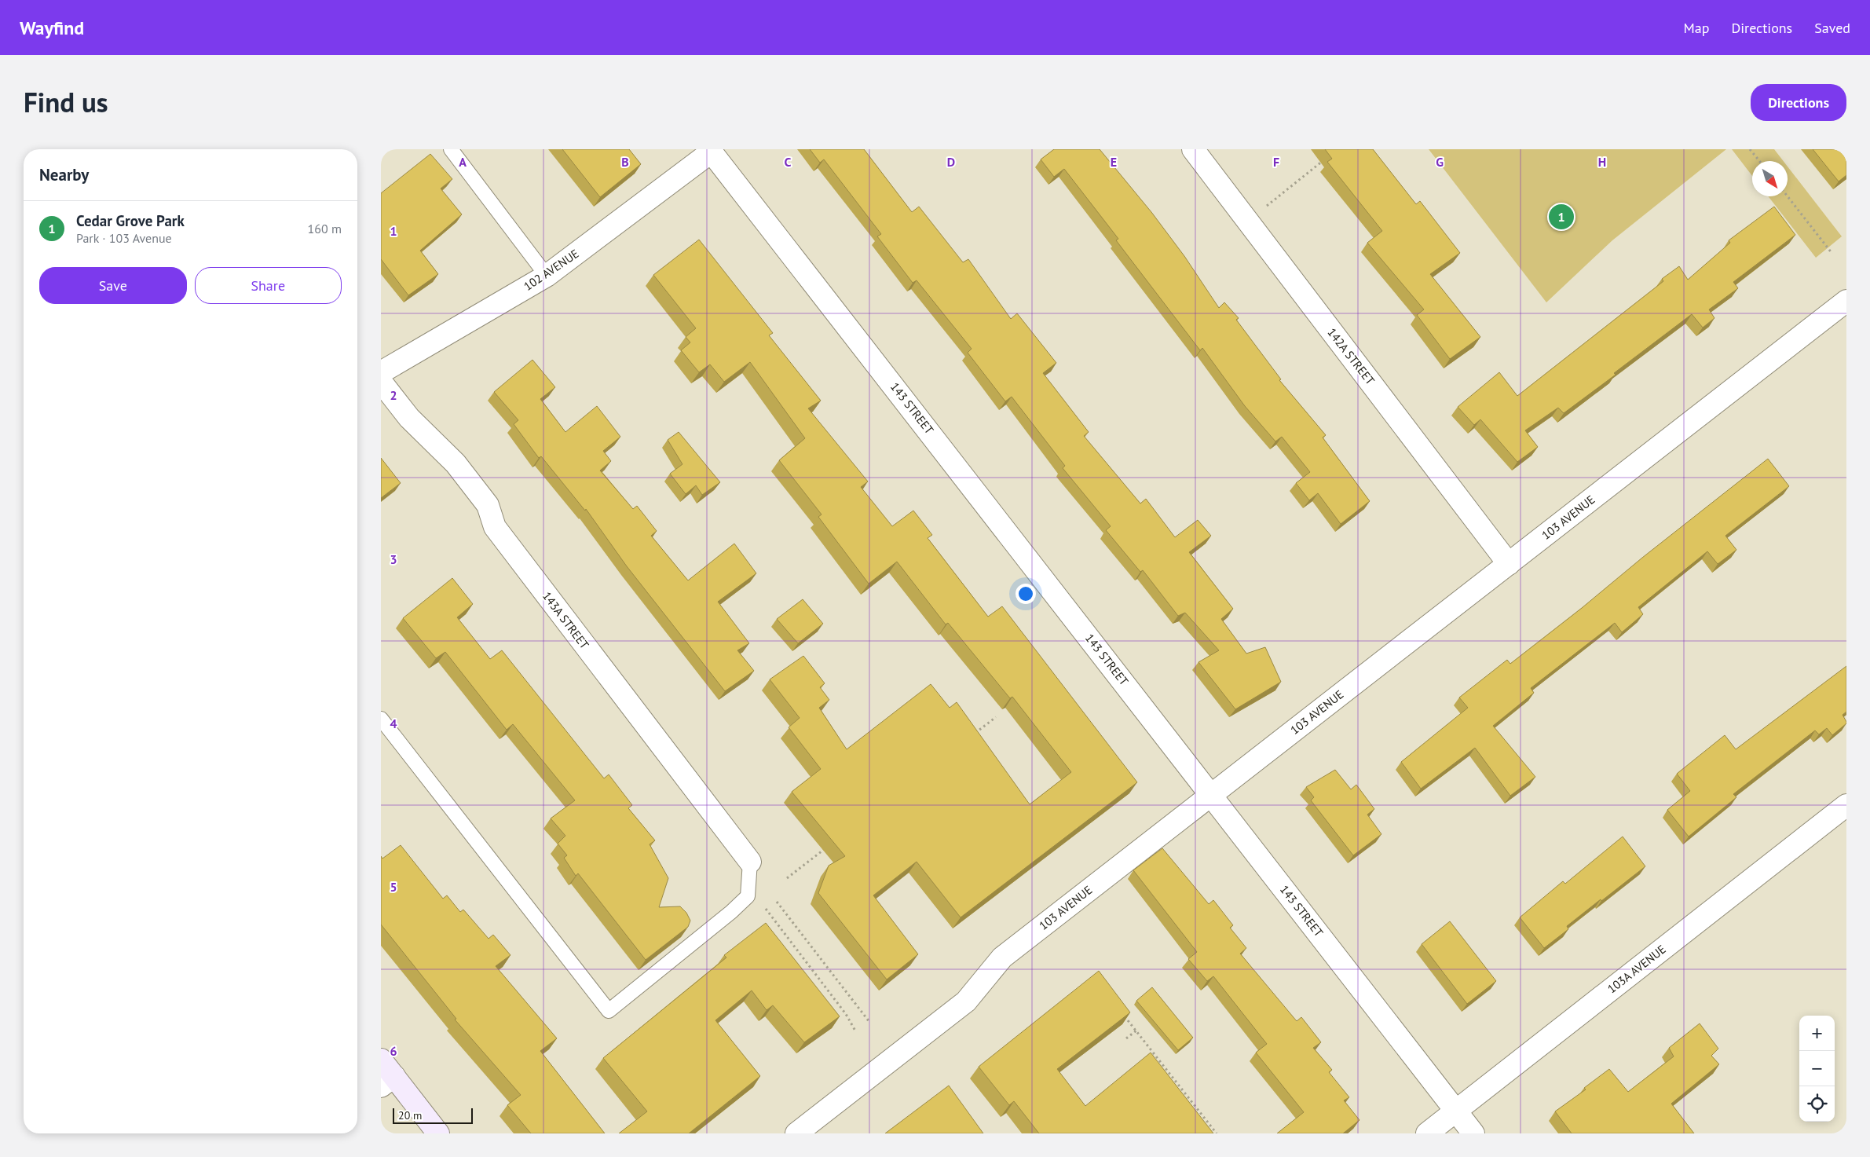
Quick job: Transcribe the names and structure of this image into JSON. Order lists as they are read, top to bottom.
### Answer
{
  "streets": {
    "street": [
      "102 AVENUE",
      "142A STREET",
      "143 STREET",
      "103 AVENUE",
      "143A STREET",
      "103A AVENUE"
    ]
  },
  "crossings": [
    ["102 AVENUE", "143 STREET"],
    ["142A STREET", "103 AVENUE"],
    ["143 STREET", "103 AVENUE"],
    ["143 STREET", "103A AVENUE"]
  ],
  "scale_bar": "20 m",
  "north": "bottom right",
  "page": {
    "header": "Wayfind",
    "nav": ["Map", "Directions", "Saved"],
    "title": "Find us",
    "buttons": [
      "Directions",
      ["Save", "Share"]
    ],
    "heading": "Nearby",
    "list": [
      {
        "mark": "1",
        "name": "Cedar Grove Park",
        "note": "Park · 103 Avenue",
        "value": "160 m"
      }
    ],
    "pins": "1",
    "map_buttons": ["+", "−"],
    "scale": "20 m"
  },
  "grid": {
    "columns": [
      "A",
      "B",
      "C",
      "D",
      "E",
      "F",
      "G",
      "H"
    ],
    "rows": [
      "1",
      "2",
      "3",
      "4",
      "5",
      "6"
    ]
  }
}
